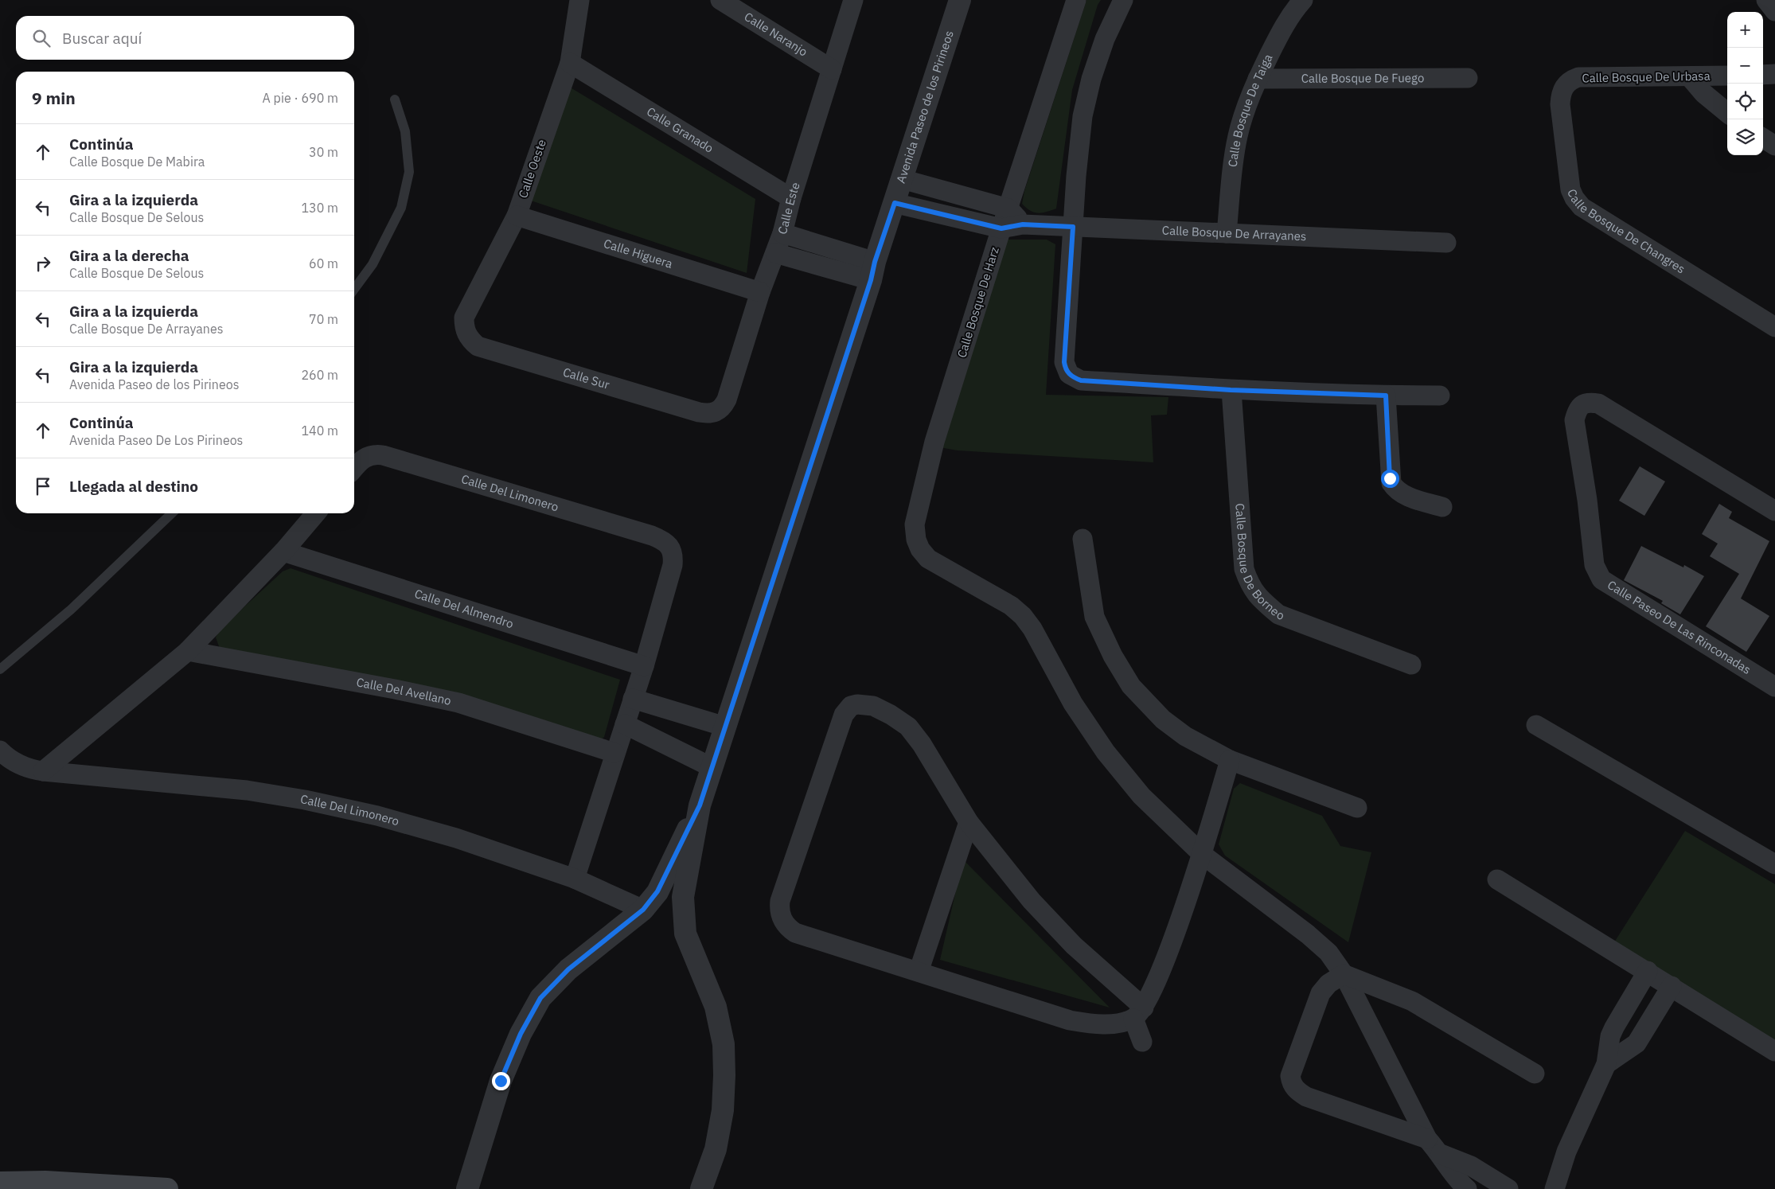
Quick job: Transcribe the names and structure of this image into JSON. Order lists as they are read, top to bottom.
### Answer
{
  "streets": {
    "street": [
      "Calle Naranjo",
      "Calle Bosque De Urbasa",
      "Calle Bosque De Fuego",
      "Avenida Paseo de los Pirineos",
      "Calle Bosque De Taiga",
      "Calle Granado",
      "Calle Oeste",
      "Calle Este",
      "Calle Bosque De Changres",
      "Calle Bosque De Arrayanes",
      "Calle Higuera",
      "Calle Bosque De Harz",
      "Calle Sur",
      "Calle Del Limonero",
      "Calle Bosque De Borneo",
      "Calle Del Almendro",
      "Calle Paseo De Las Rinconadas",
      "Calle Del Avellano"
    ]
  },
  "crossings": [
    ["Calle Naranjo", "Calle Este"],
    ["Calle Bosque De Urbasa", "Calle Bosque De Changres"],
    ["Calle Bosque De Fuego", "Calle Bosque De Taiga"],
    ["Avenida Paseo de los Pirineos", "Calle Bosque De Arrayanes"],
    ["Calle Bosque De Taiga", "Calle Bosque De Arrayanes"],
    ["Calle Granado", "Calle Oeste"],
    ["Calle Granado", "Calle Este"],
    ["Calle Oeste", "Calle Higuera"],
    ["Calle Oeste", "Calle Sur"],
    ["Calle Este", "Calle Higuera"],
    ["Calle Este", "Calle Sur"],
    ["Calle Bosque De Arrayanes", "Calle Bosque De Harz"],
    ["Calle Del Limonero", "Calle Del Almendro"]
  ],
  "page": {
    "map_buttons": ["+", "−"],
    "search": "Buscar aquí",
    "heading": ["9 min", "A pie · 690 m"],
    "list": [
      ["Continúa", "Calle Bosque De Mabira", "30 m"],
      ["Gira a la izquierda", "Calle Bosque De Selous", "130 m"],
      ["Gira a la derecha", "Calle Bosque De Selous", "60 m"],
      ["Gira a la izquierda", "Calle Bosque De Arrayanes", "70 m"],
      ["Gira a la izquierda", "Avenida Paseo de los Pirineos", "260 m"],
      ["Continúa", "Avenida Paseo De Los Pirineos", "140 m"],
      "Llegada al destino"
    ]
  }
}
